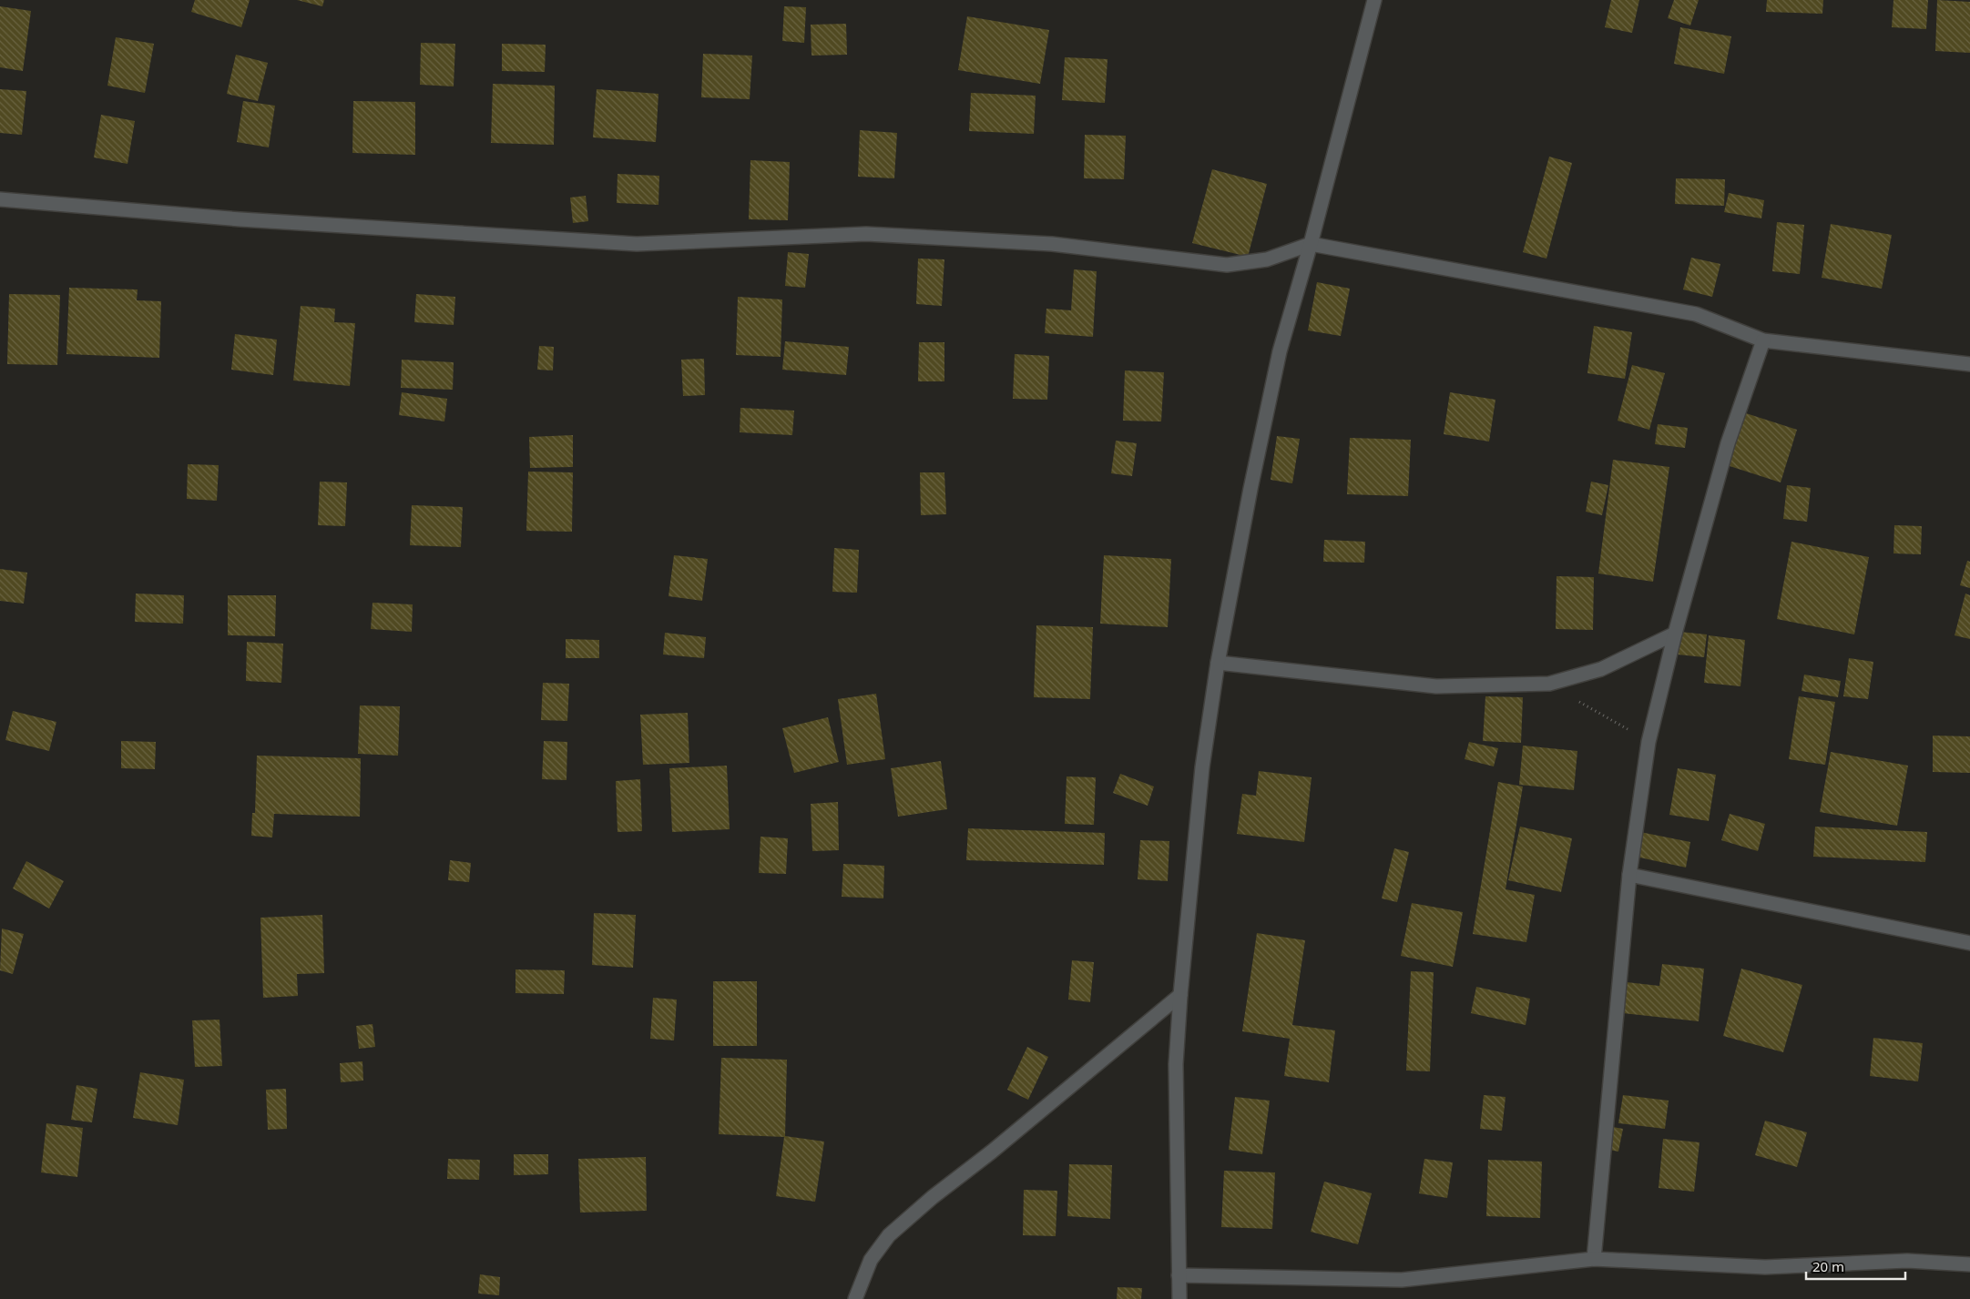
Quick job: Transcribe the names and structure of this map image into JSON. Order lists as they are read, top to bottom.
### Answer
{
  "scale_bar": "20 m"
}
